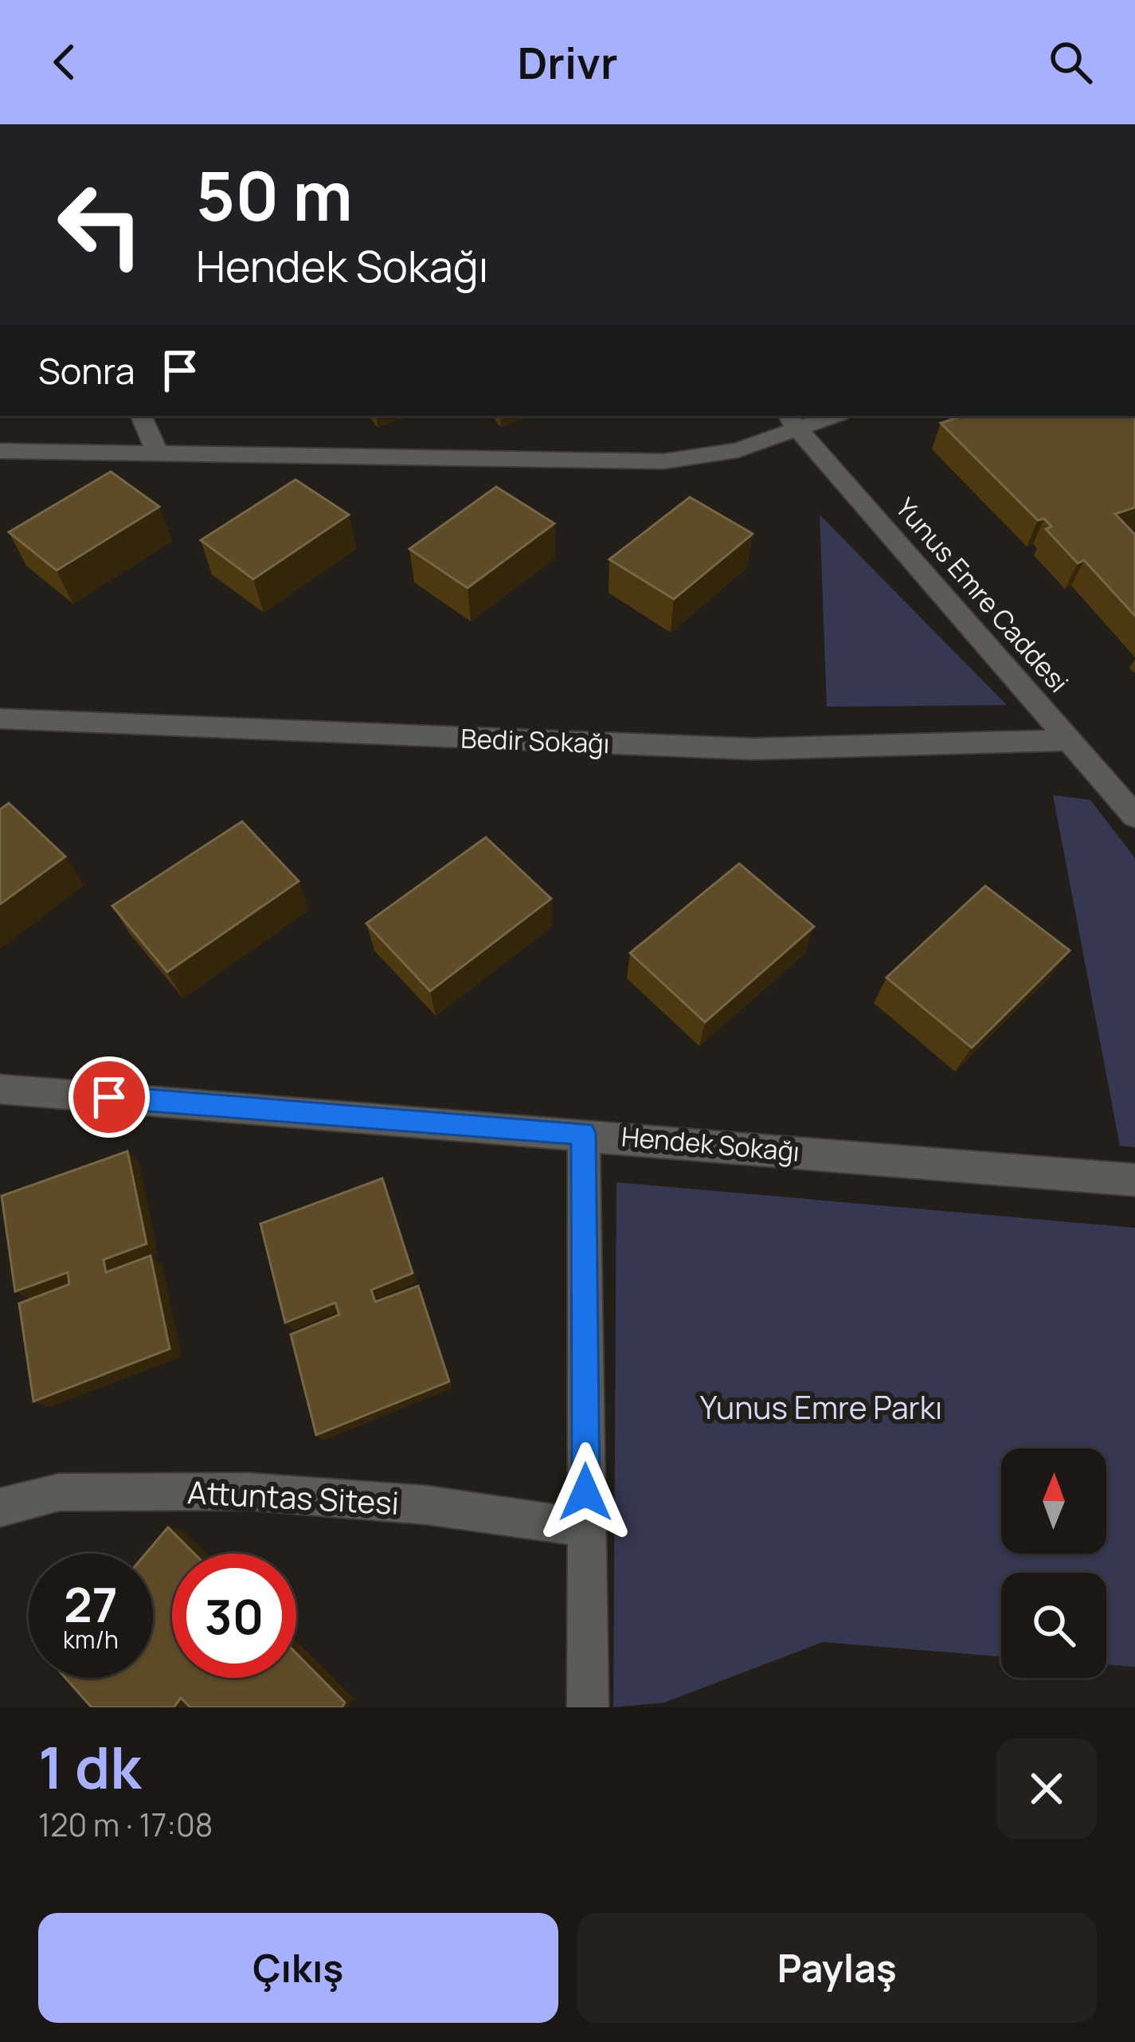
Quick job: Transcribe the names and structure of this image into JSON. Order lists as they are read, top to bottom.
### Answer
{
  "streets": {
    "street": [
      "Yunus Emre Caddesi",
      "Bedir Sokağı",
      "Hendek Sokağı",
      "Attuntas Sitesi"
    ]
  },
  "crossings": [
    ["Yunus Emre Caddesi", "Bedir Sokağı"]
  ],
  "parks": ["Yunus Emre Parkı"],
  "north": "top",
  "page": {
    "header": "Drivr",
    "turn": ["50 m", "Hendek Sokağı"],
    "then": "Sonra",
    "speed": "27 km/h",
    "limit": "30",
    "heading": ["1 dk", "120 m · 17:08"],
    "buttons": ["Çıkış", "Paylaş"]
  }
}
